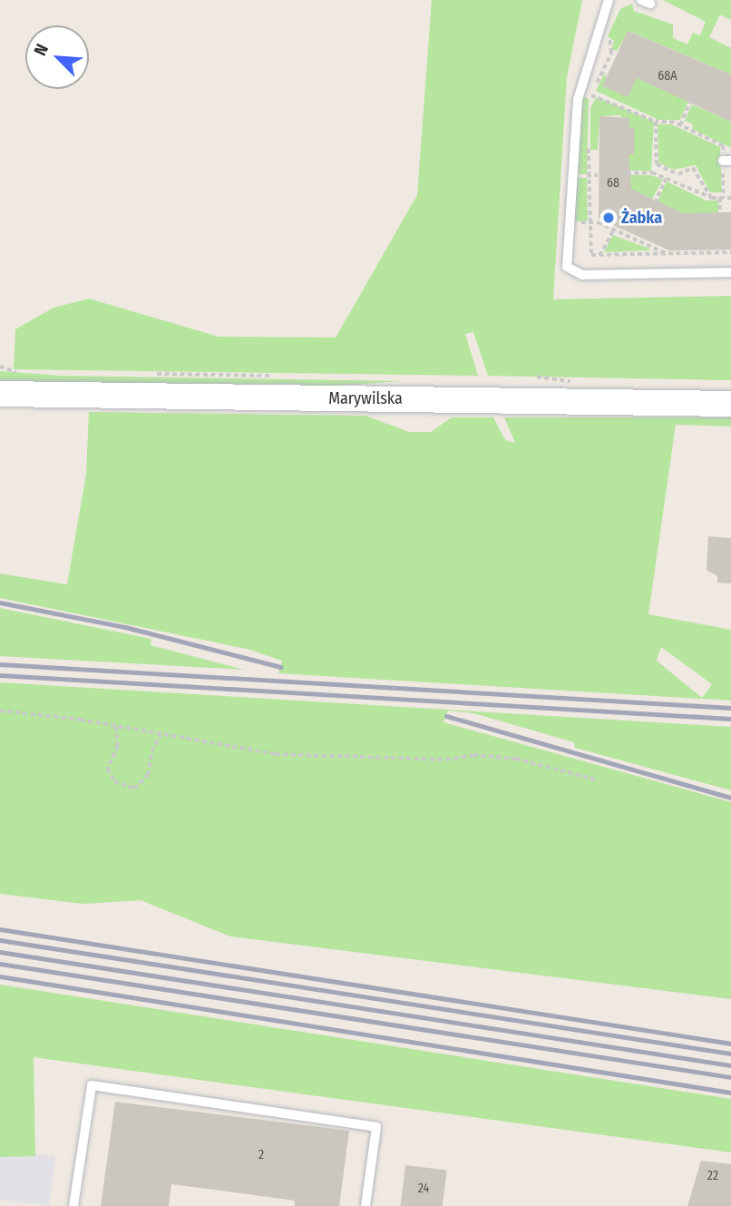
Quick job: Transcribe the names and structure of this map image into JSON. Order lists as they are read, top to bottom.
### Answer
{
  "streets": {
    "street": ["Marywilska"]
  },
  "places": ["Żabka"],
  "house_numbers": [
    "68A",
    "68",
    "2",
    "22",
    "24"
  ],
  "north": "top left"
}
